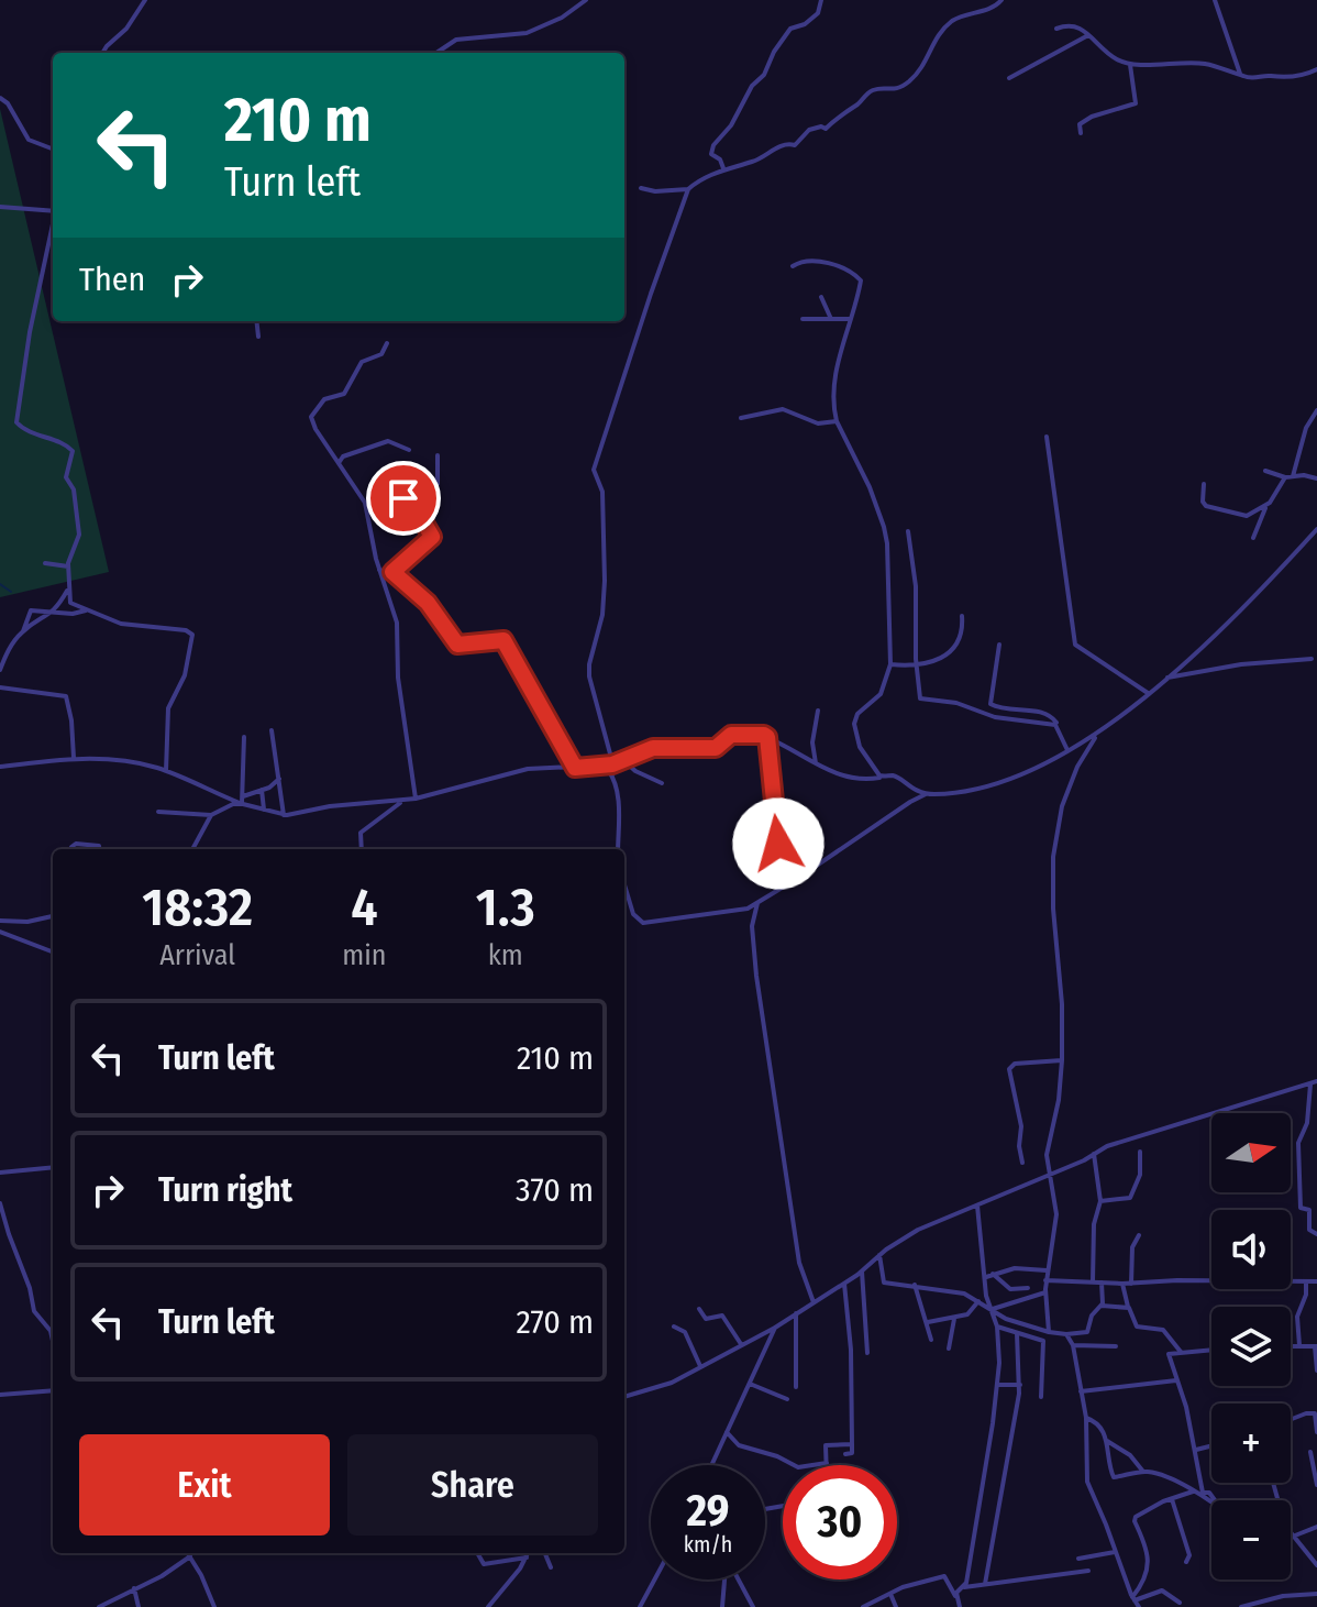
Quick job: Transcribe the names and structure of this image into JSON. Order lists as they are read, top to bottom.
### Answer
{
  "north": "right",
  "page": {
    "turn": ["210 m", "Turn left"],
    "then": "Then",
    "eta": [
      "18:32",
      "Arrival",
      "4",
      "min",
      "1.3",
      "km"
    ],
    "list": [
      {
        "name": "Turn left",
        "value": "210 m"
      },
      {
        "name": "Turn right",
        "value": "370 m"
      },
      {
        "name": "Turn left",
        "value": "270 m"
      }
    ],
    "map_buttons": ["+", "−"],
    "buttons": ["Exit", "Share"],
    "speed": "29 km/h",
    "limit": "30"
  }
}
